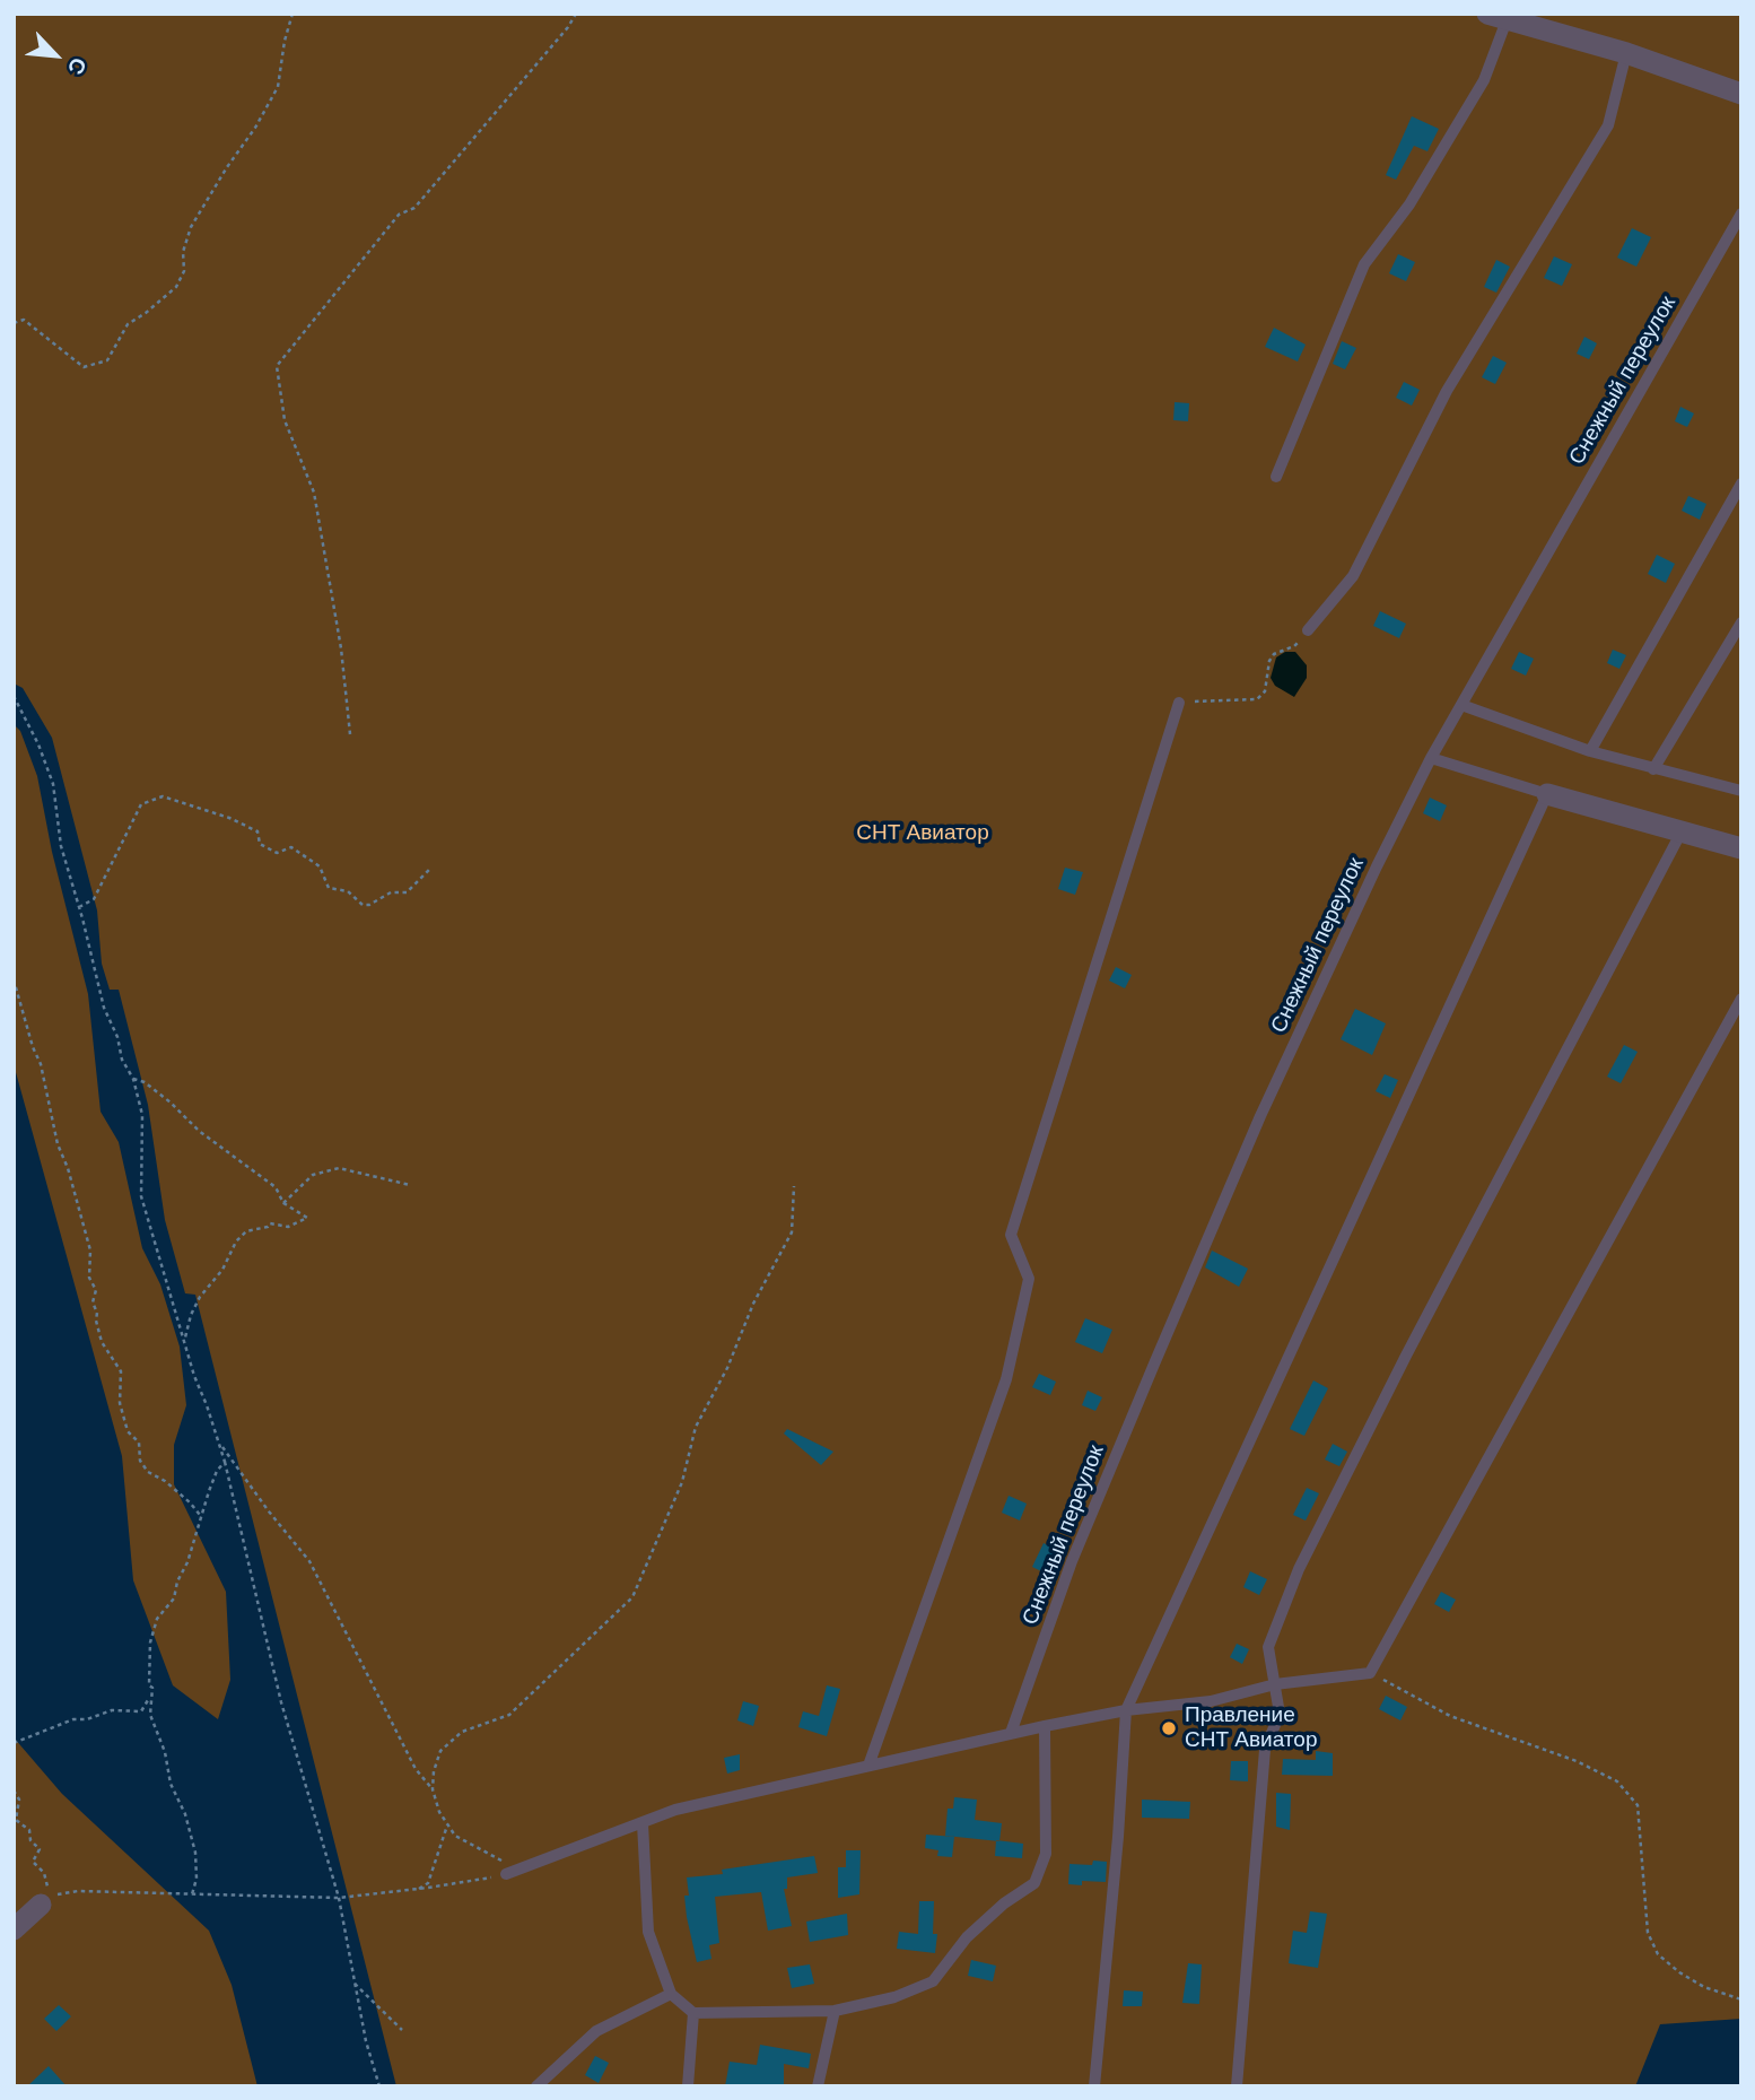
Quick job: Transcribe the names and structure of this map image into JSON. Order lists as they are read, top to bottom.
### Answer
{
  "streets": {
    "lane": ["Снежный переулок"]
  },
  "parks": ["СНТ Авиатор"],
  "places": ["Правление СНТ Авиатор"],
  "north": "bottom right"
}
